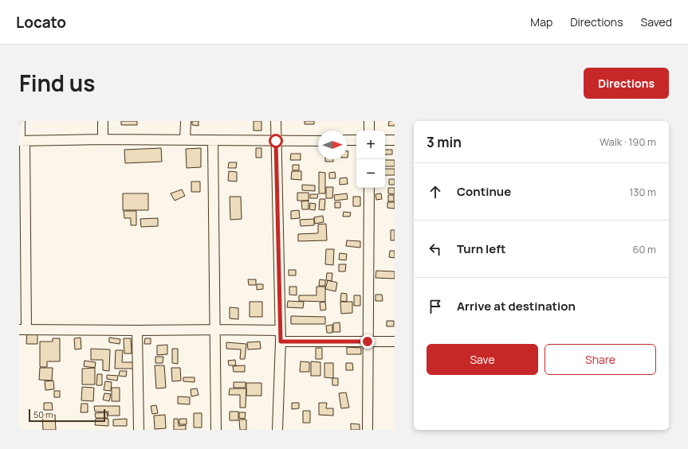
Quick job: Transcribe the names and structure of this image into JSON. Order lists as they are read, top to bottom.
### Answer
{
  "scale_bar": "50 m",
  "north": "right",
  "page": {
    "header": "Locato",
    "nav": ["Map", "Directions", "Saved"],
    "title": "Find us",
    "buttons": [
      "Directions",
      ["Save", "Share"]
    ],
    "heading": ["3 min", "Walk · 190 m"],
    "map_buttons": ["+", "−"],
    "list": [
      ["Continue", "130 m"],
      ["Turn left", "60 m"],
      "Arrive at destination"
    ],
    "scale": "50 m"
  }
}
